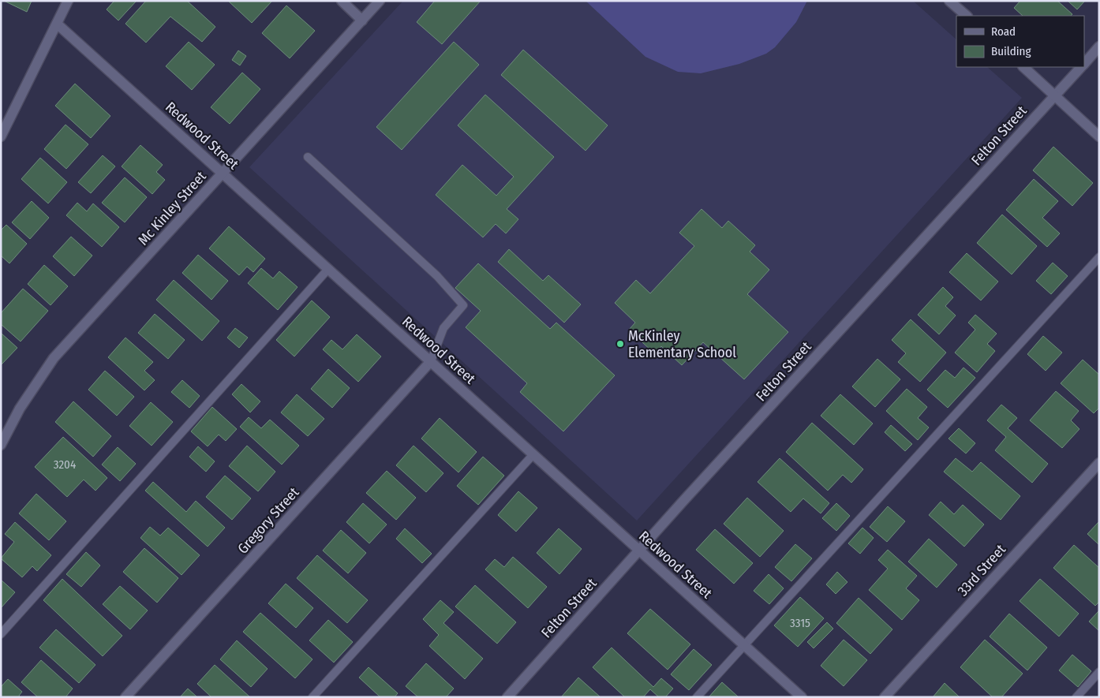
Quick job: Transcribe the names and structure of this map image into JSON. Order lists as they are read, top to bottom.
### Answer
{
  "streets": {
    "street": [
      "Redwood Street",
      "Felton Street",
      "Mc Kinley Street",
      "Gregory Street",
      "33rd Street"
    ]
  },
  "crossings": [
    ["Redwood Street", "Felton Street"],
    ["Redwood Street", "Mc Kinley Street"],
    ["Redwood Street", "Gregory Street"]
  ],
  "places": ["McKinley Elementary School"],
  "house_numbers": ["3204", "3315"],
  "legend": ["Road", "Building"]
}
